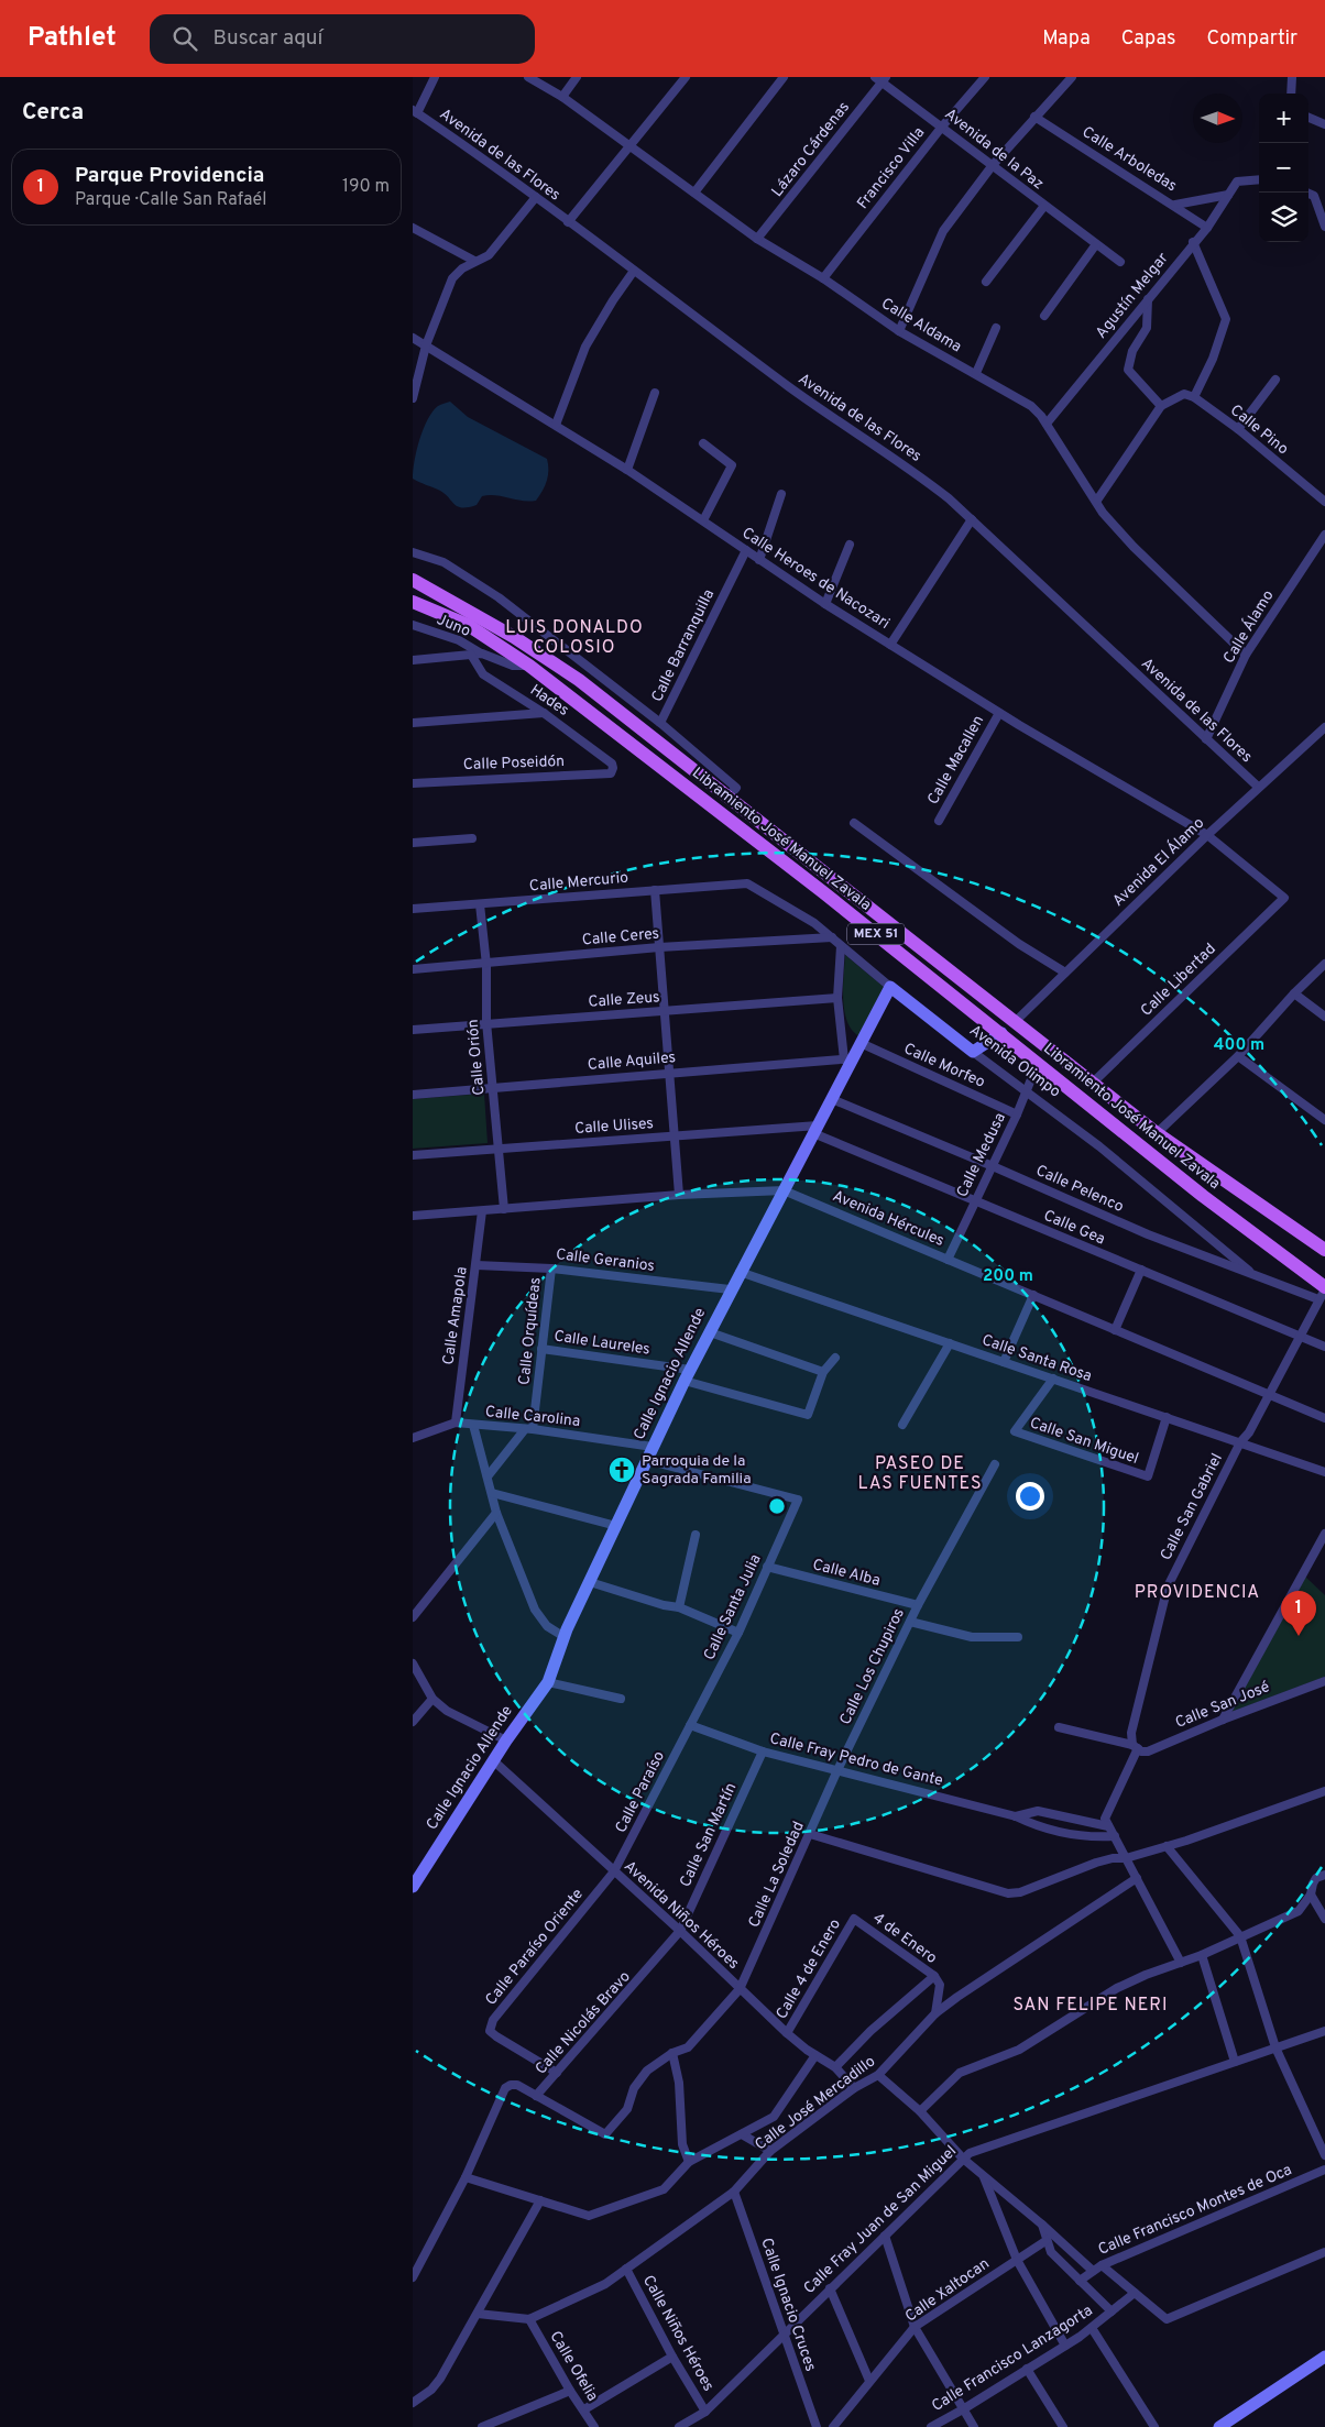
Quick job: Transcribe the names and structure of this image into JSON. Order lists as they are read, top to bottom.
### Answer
{
  "streets": {
    "main road": ["Libramiento José Manuel Zavala", "MEX 51"],
    "street": [
      "Lázaro Cárdenas",
      "Avenida de la Paz",
      "Avenida de las Flores",
      "Calle Arboledas",
      "Francisco Villa",
      "Agustín Melgar",
      "Calle Aldama",
      "Calle Pino",
      "Calle Heroes de Nacozari",
      "Juno",
      "Calle Álamo",
      "Calle Barranquilla",
      "Hades",
      "Calle Macallen",
      "Calle Poseidón",
      "Avenida El Álamo",
      "Calle Mercurio",
      "Calle Ceres",
      "Calle Libertad",
      "Calle Zeus",
      "Calle Orión",
      "Calle Aquiles",
      "Avenida Olimpo",
      "Calle Morfeo",
      "Calle Ulises",
      "Calle Medusa",
      "Calle Pelenco",
      "Avenida Hércules",
      "Calle Gea",
      "Calle Geranios",
      "Calle Amapola",
      "Calle Orquídeas",
      "Calle Laureles",
      "Calle Santa Rosa",
      "Calle Ignacio Allende",
      "Calle Carolina",
      "Calle San Miguel",
      "Calle San Gabriel",
      "Calle Alba",
      "Calle Santa Julia",
      "Calle Los Chupiros",
      "Calle San José",
      "Calle Fray Pedro de Gante",
      "Calle Paraíso",
      "Calle San Martín",
      "Calle La Soledad",
      "Avenida Niños Héroes",
      "4 de Enero",
      "Calle Paraíso Oriente",
      "Calle 4 de Enero",
      "Calle Nicolás Bravo",
      "Calle José Mercadillo",
      "Calle Francisco Montes de Oca",
      "Calle Fray Juan de San Miguel",
      "Calle Xaltocan",
      "Calle Ignacio Cruces",
      "Calle Niños Héroes",
      "Calle Francisco Lanzagorta",
      "Calle Ofelia"
    ]
  },
  "crossings": [
    ["Lázaro Cárdenas", "Avenida de la Paz"],
    ["Lázaro Cárdenas", "Calle Aldama"],
    ["Avenida de la Paz", "Francisco Villa"],
    ["Avenida de las Flores", "Calle Álamo"],
    ["Avenida de las Flores", "Avenida El Álamo"],
    ["Calle Arboledas", "Agustín Melgar"],
    ["Francisco Villa", "Calle Aldama"],
    ["Agustín Melgar", "Calle Aldama"],
    ["Calle Aldama", "Calle Álamo"],
    ["Calle Heroes de Nacozari", "Calle Barranquilla"],
    ["Calle Heroes de Nacozari", "Calle Macallen"],
    ["Calle Heroes de Nacozari", "Avenida El Álamo"],
    ["Calle Heroes de Nacozari", "Calle Libertad"],
    ["Juno", "Libramiento José Manuel Zavala"],
    ["Calle Barranquilla", "Libramiento José Manuel Zavala"],
    ["Hades", "Calle Poseidón"],
    ["Libramiento José Manuel Zavala", "Avenida El Álamo"],
    ["Libramiento José Manuel Zavala", "Calle Libertad"],
    ["Libramiento José Manuel Zavala", "Calle Medusa"],
    ["Libramiento José Manuel Zavala", "Calle Pelenco"],
    ["Libramiento José Manuel Zavala", "Calle San Gabriel"],
    ["Calle Mercurio", "Calle Orión"],
    ["Calle Mercurio", "Avenida Olimpo"],
    ["Calle Ceres", "Calle Orión"],
    ["Calle Ceres", "Avenida Olimpo"],
    ["Calle Zeus", "Calle Orión"],
    ["Calle Orión", "Calle Aquiles"],
    ["Calle Orión", "Calle Ulises"],
    ["Calle Orión", "Avenida Hércules"],
    ["Calle Aquiles", "Calle Ignacio Allende"],
    ["Avenida Olimpo", "Calle Medusa"],
    ["Avenida Olimpo", "Calle Pelenco"],
    ["Avenida Olimpo", "Calle Ignacio Allende"],
    ["Calle Morfeo", "Calle Medusa"],
    ["Calle Morfeo", "Calle Ignacio Allende"],
    ["Calle Ulises", "Calle Gea"],
    ["Calle Ulises", "Calle Ignacio Allende"],
    ["Calle Medusa", "Calle Pelenco"],
    ["Calle Medusa", "Avenida Hércules"],
    ["Calle Medusa", "Calle Gea"],
    ["Calle Pelenco", "Calle Ignacio Allende"],
    ["Calle Pelenco", "Calle San Gabriel"],
    ["Avenida Hércules", "Calle Amapola"],
    ["Avenida Hércules", "Calle Ignacio Allende"],
    ["Avenida Hércules", "Calle San Gabriel"],
    ["Calle Gea", "Calle Ignacio Allende"],
    ["Calle Gea", "Calle San Gabriel"],
    ["Calle Geranios", "Calle Amapola"],
    ["Calle Geranios", "Calle Orquídeas"],
    ["Calle Geranios", "Calle Ignacio Allende"],
    ["Calle Amapola", "Calle Carolina"],
    ["Calle Orquídeas", "Calle Laureles"],
    ["Calle Orquídeas", "Calle Carolina"],
    ["Calle Laureles", "Calle Ignacio Allende"],
    ["Calle Santa Rosa", "Calle Ignacio Allende"],
    ["Calle Santa Rosa", "Calle San Miguel"],
    ["Calle Santa Rosa", "Calle San Gabriel"],
    ["Calle Ignacio Allende", "Calle Carolina"],
    ["Calle Ignacio Allende", "Calle Santa Julia"],
    ["Calle Ignacio Allende", "Avenida Niños Héroes"],
    ["Calle San Gabriel", "Calle San José"],
    ["Calle San Gabriel", "Calle Fray Pedro de Gante"],
    ["Calle Alba", "Calle Santa Julia"],
    ["Calle Alba", "Calle Los Chupiros"],
    ["Calle Santa Julia", "Calle Fray Pedro de Gante"],
    ["Calle Santa Julia", "Calle Paraíso"],
    ["Calle Los Chupiros", "Calle Fray Pedro de Gante"],
    ["Calle Los Chupiros", "Calle La Soledad"],
    ["Calle Fray Pedro de Gante", "Calle Paraíso"],
    ["Calle Fray Pedro de Gante", "Calle San Martín"],
    ["Calle Fray Pedro de Gante", "Calle La Soledad"],
    ["Calle Paraíso", "Avenida Niños Héroes"],
    ["Calle Paraíso", "Calle Paraíso Oriente"],
    ["Calle San Martín", "Avenida Niños Héroes"],
    ["Calle San Martín", "Calle Nicolás Bravo"],
    ["Calle La Soledad", "Avenida Niños Héroes"],
    ["Calle La Soledad", "Calle Nicolás Bravo"],
    ["Avenida Niños Héroes", "Calle Paraíso Oriente"],
    ["Avenida Niños Héroes", "Calle 4 de Enero"],
    ["Avenida Niños Héroes", "Calle Nicolás Bravo"],
    ["Avenida Niños Héroes", "Calle José Mercadillo"],
    ["4 de Enero", "Calle 4 de Enero"],
    ["4 de Enero", "Calle José Mercadillo"],
    ["Calle Paraíso Oriente", "Calle Nicolás Bravo"],
    ["Calle José Mercadillo", "Calle Ignacio Cruces"],
    ["Calle José Mercadillo", "Calle Niños Héroes"],
    ["Calle José Mercadillo", "Calle Ofelia"],
    ["Calle Fray Juan de San Miguel", "Calle Ignacio Cruces"],
    ["Calle Fray Juan de San Miguel", "Calle Niños Héroes"]
  ],
  "districts": [
    "LUIS DONALDO COLOSIO",
    "PASEO DE LAS FUENTES",
    "PROVIDENCIA",
    "SAN FELIPE NERI"
  ],
  "places": {
    "church": ["Parroquia de la Sagrada Familia"]
  },
  "north": "right",
  "page": {
    "header": "Pathlet",
    "search": "Buscar aquí",
    "nav": ["Mapa", "Capas", "Compartir"],
    "heading": "Cerca",
    "map_buttons": ["+", "−"],
    "list": [
      {
        "mark": "1",
        "name": "Parque Providencia",
        "note": "Parque · Calle San Rafaél",
        "value": "190 m"
      }
    ],
    "pins": "1"
  },
  "rings": ["400 m", "200 m"]
}
